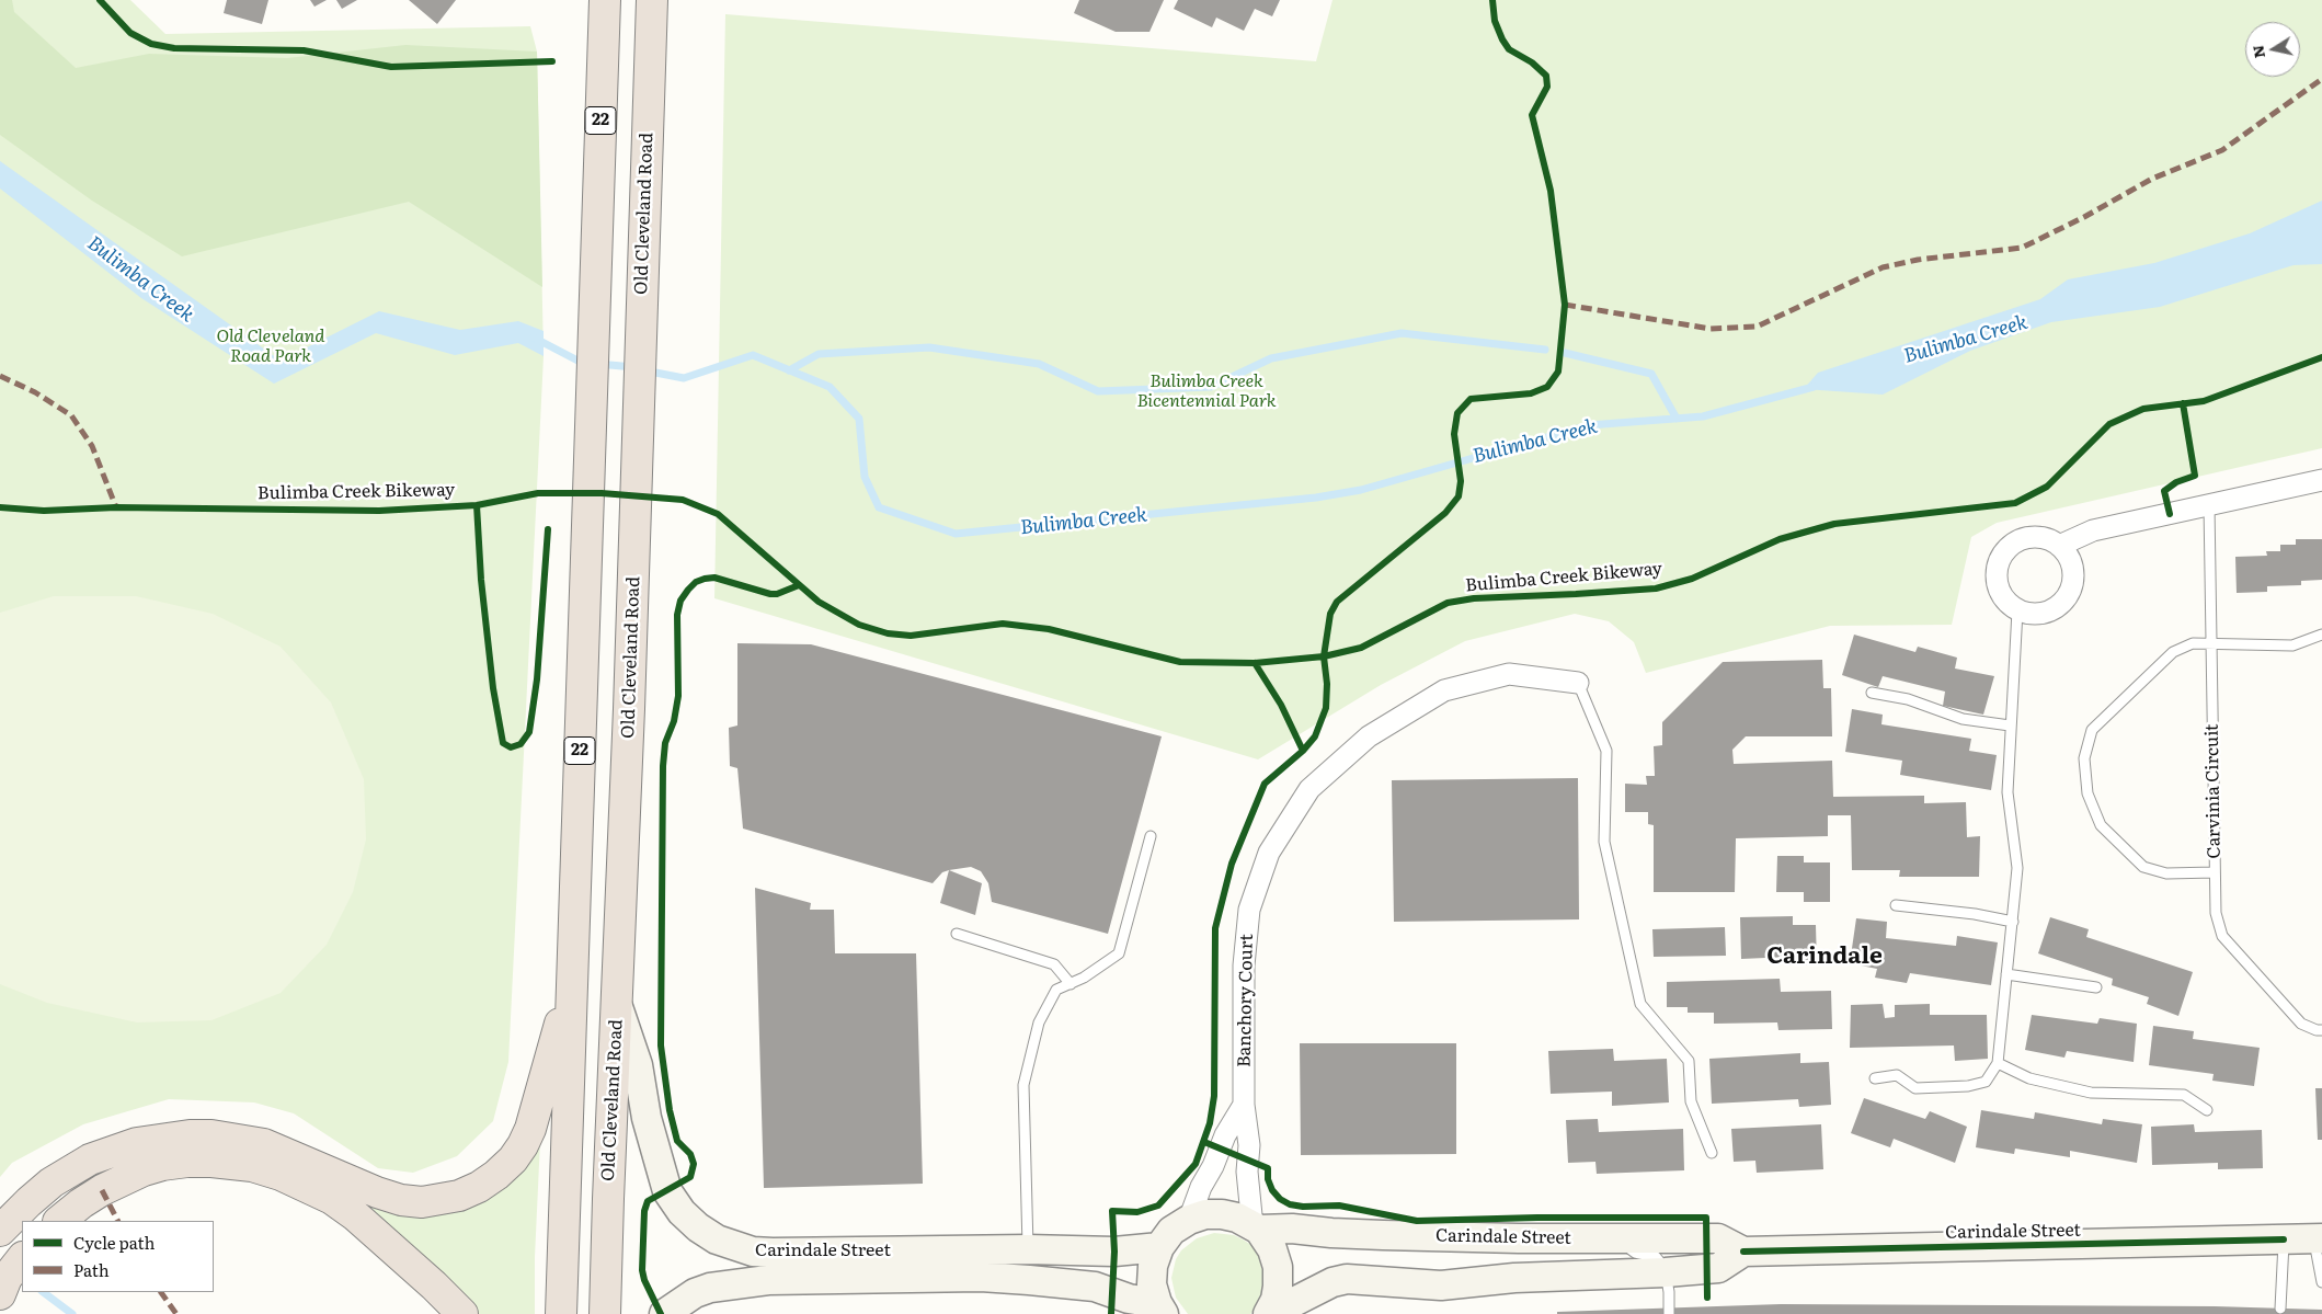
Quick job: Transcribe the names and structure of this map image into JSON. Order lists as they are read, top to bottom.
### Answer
{
  "streets": {
    "highway": ["22", "Old Cleveland Road"],
    "street": ["Banchory Court", "Carindale Street"],
    "lane": ["Carvinia Circuit"],
    "cycle path": ["Bulimba Creek Bikeway"]
  },
  "crossings": [
    ["Old Cleveland Road", "Carindale Street"],
    ["Banchory Court", "Carindale Street"]
  ],
  "districts": ["Carindale"],
  "water": ["Bulimba Creek"],
  "parks": ["Old Cleveland Road Park", "Bulimba Creek Bicentennial Park"],
  "legend": ["Cycle path", "Path"],
  "north": "left"
}
